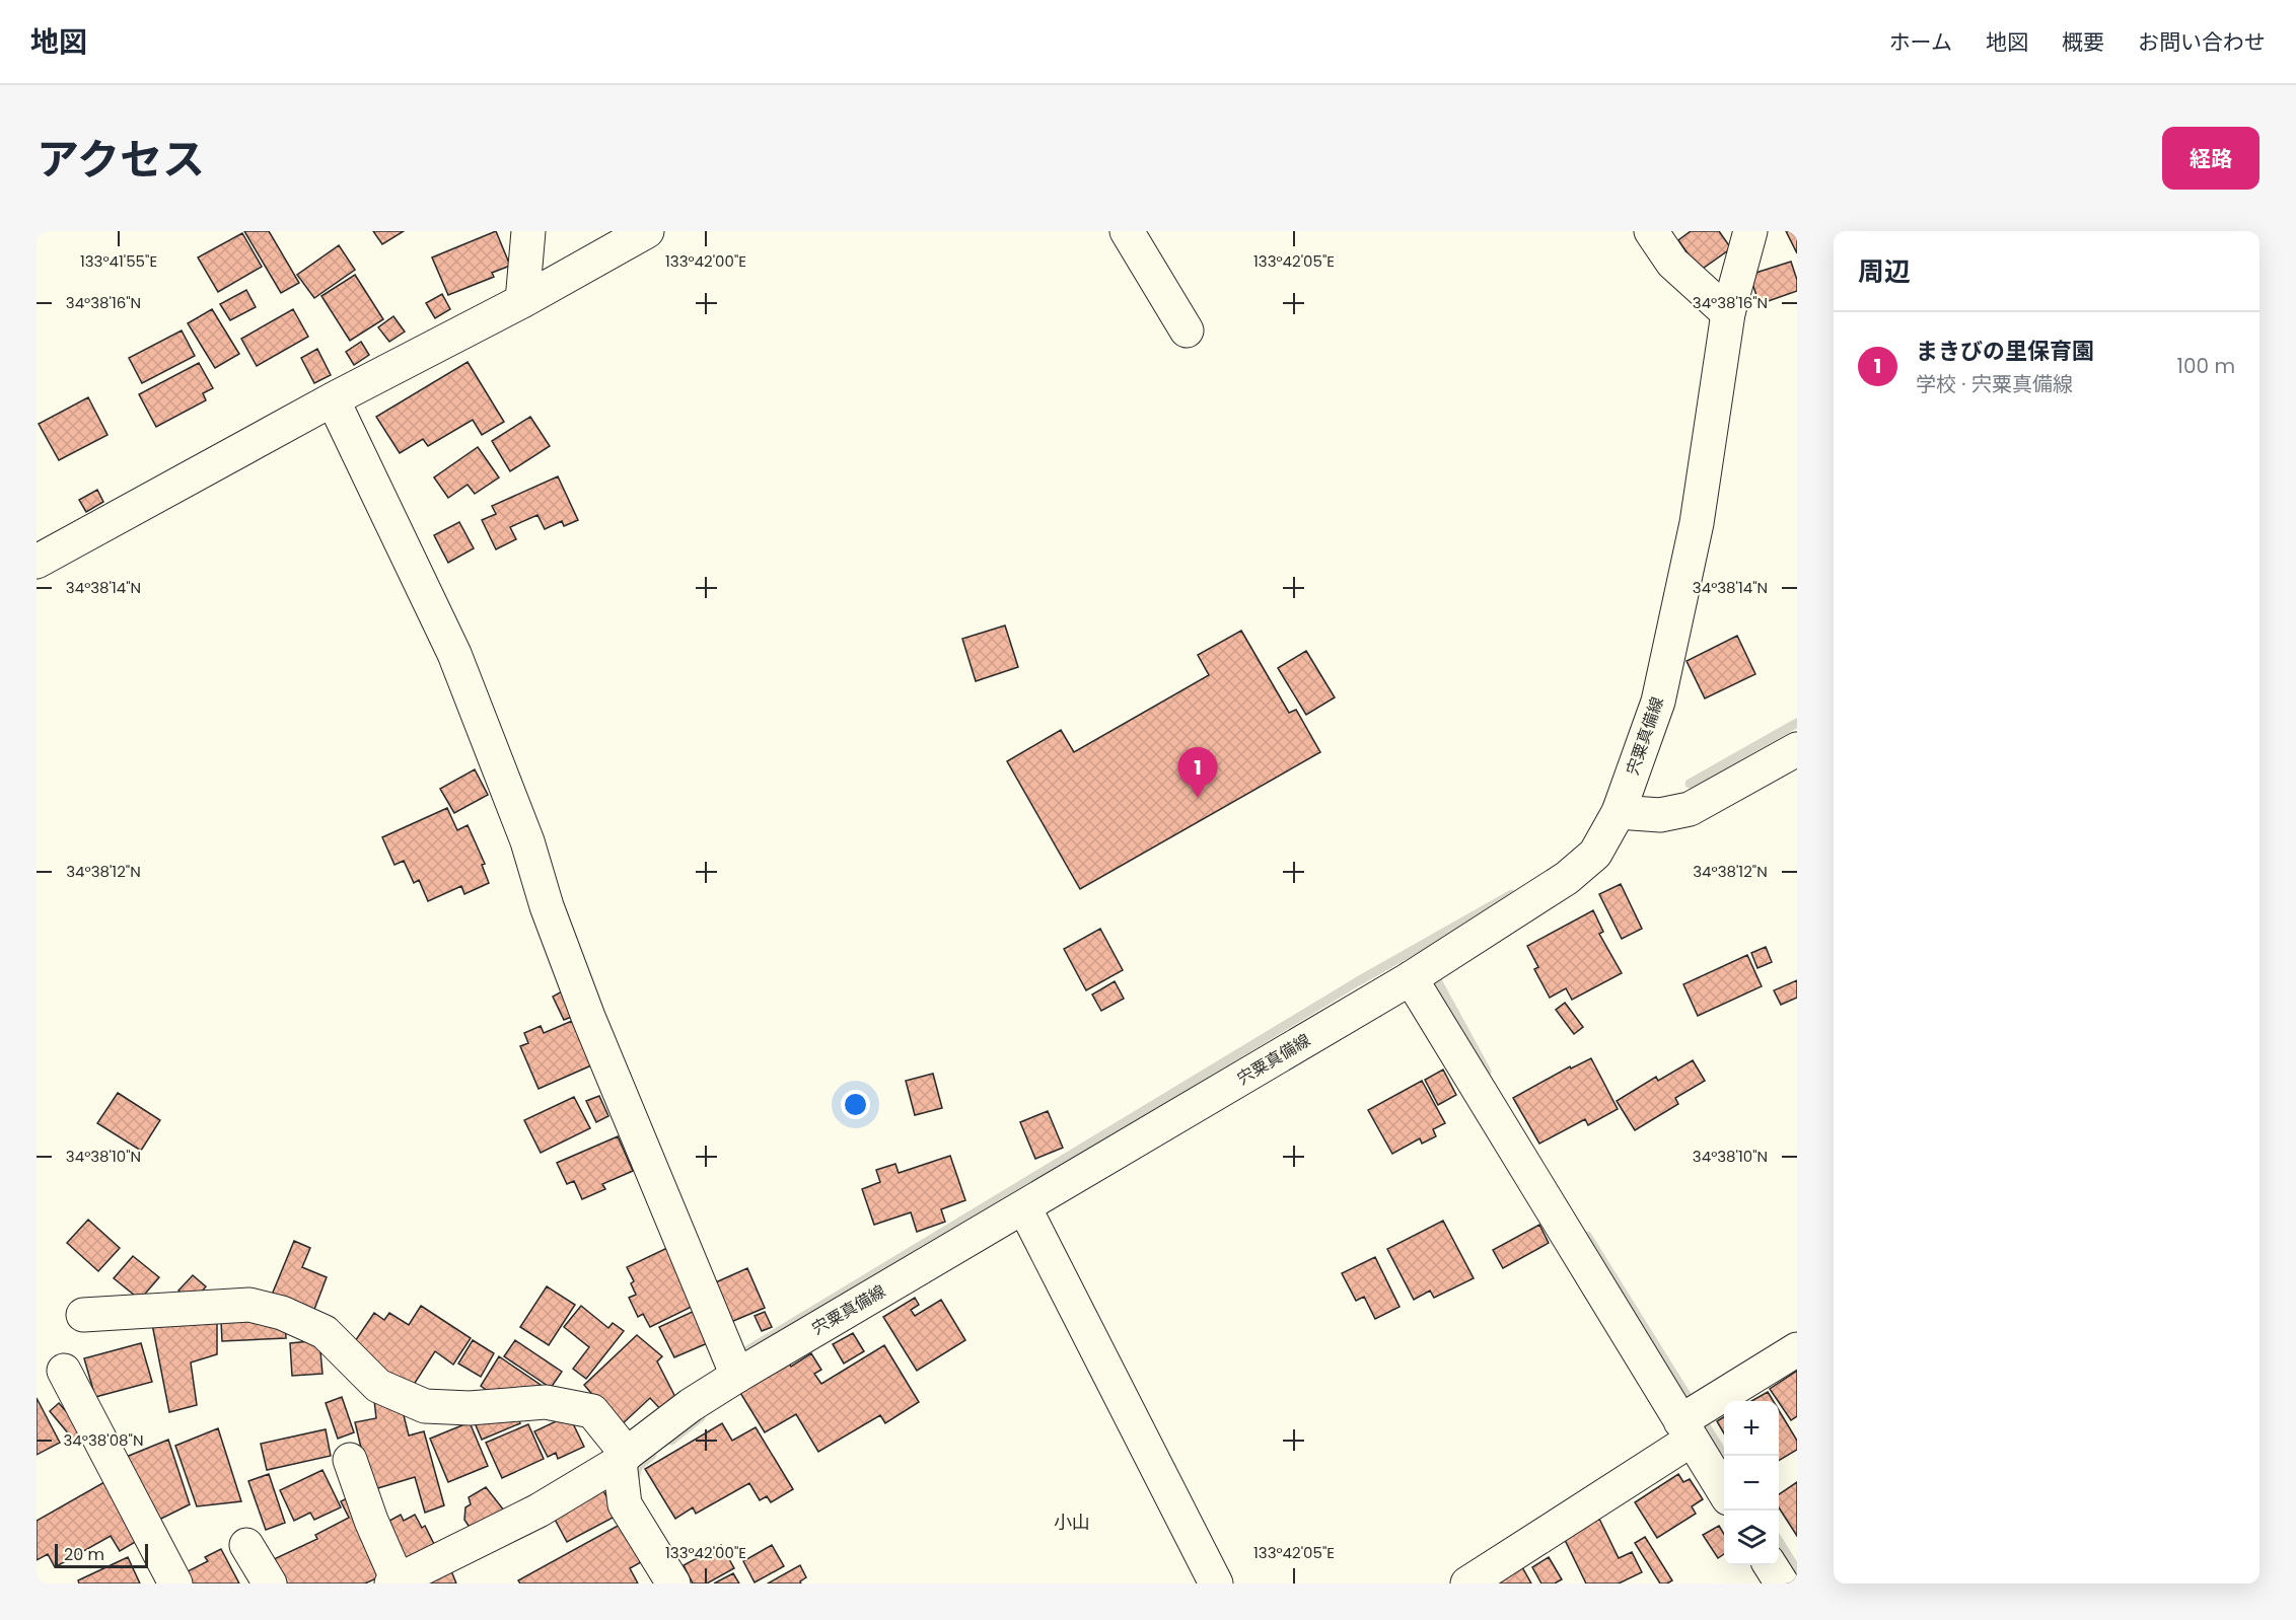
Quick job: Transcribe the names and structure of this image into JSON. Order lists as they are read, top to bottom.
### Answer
{
  "streets": {
    "street": ["宍粟真備線"]
  },
  "districts": ["小山"],
  "scale_bar": "20 m",
  "page": {
    "header": "地図",
    "nav": [
      "ホーム",
      "地図",
      "概要",
      "お問い合わせ"
    ],
    "title": "アクセス",
    "buttons": "経路",
    "heading": "周辺",
    "list": [
      {
        "mark": "1",
        "name": "まきびの里保育園",
        "note": "学校 · 宍粟真備線",
        "value": "100 m"
      }
    ],
    "pins": "1",
    "map_buttons": ["+", "−"],
    "scale": "20 m"
  },
  "coordinates": [
    "133°41'55\"E",
    "133°42'00\"E",
    "133°42'05\"E",
    "34°38'16\"N",
    "34°38'14\"N",
    "34°38'12\"N",
    "34°38'10\"N",
    "34°38'08\"N"
  ]
}
